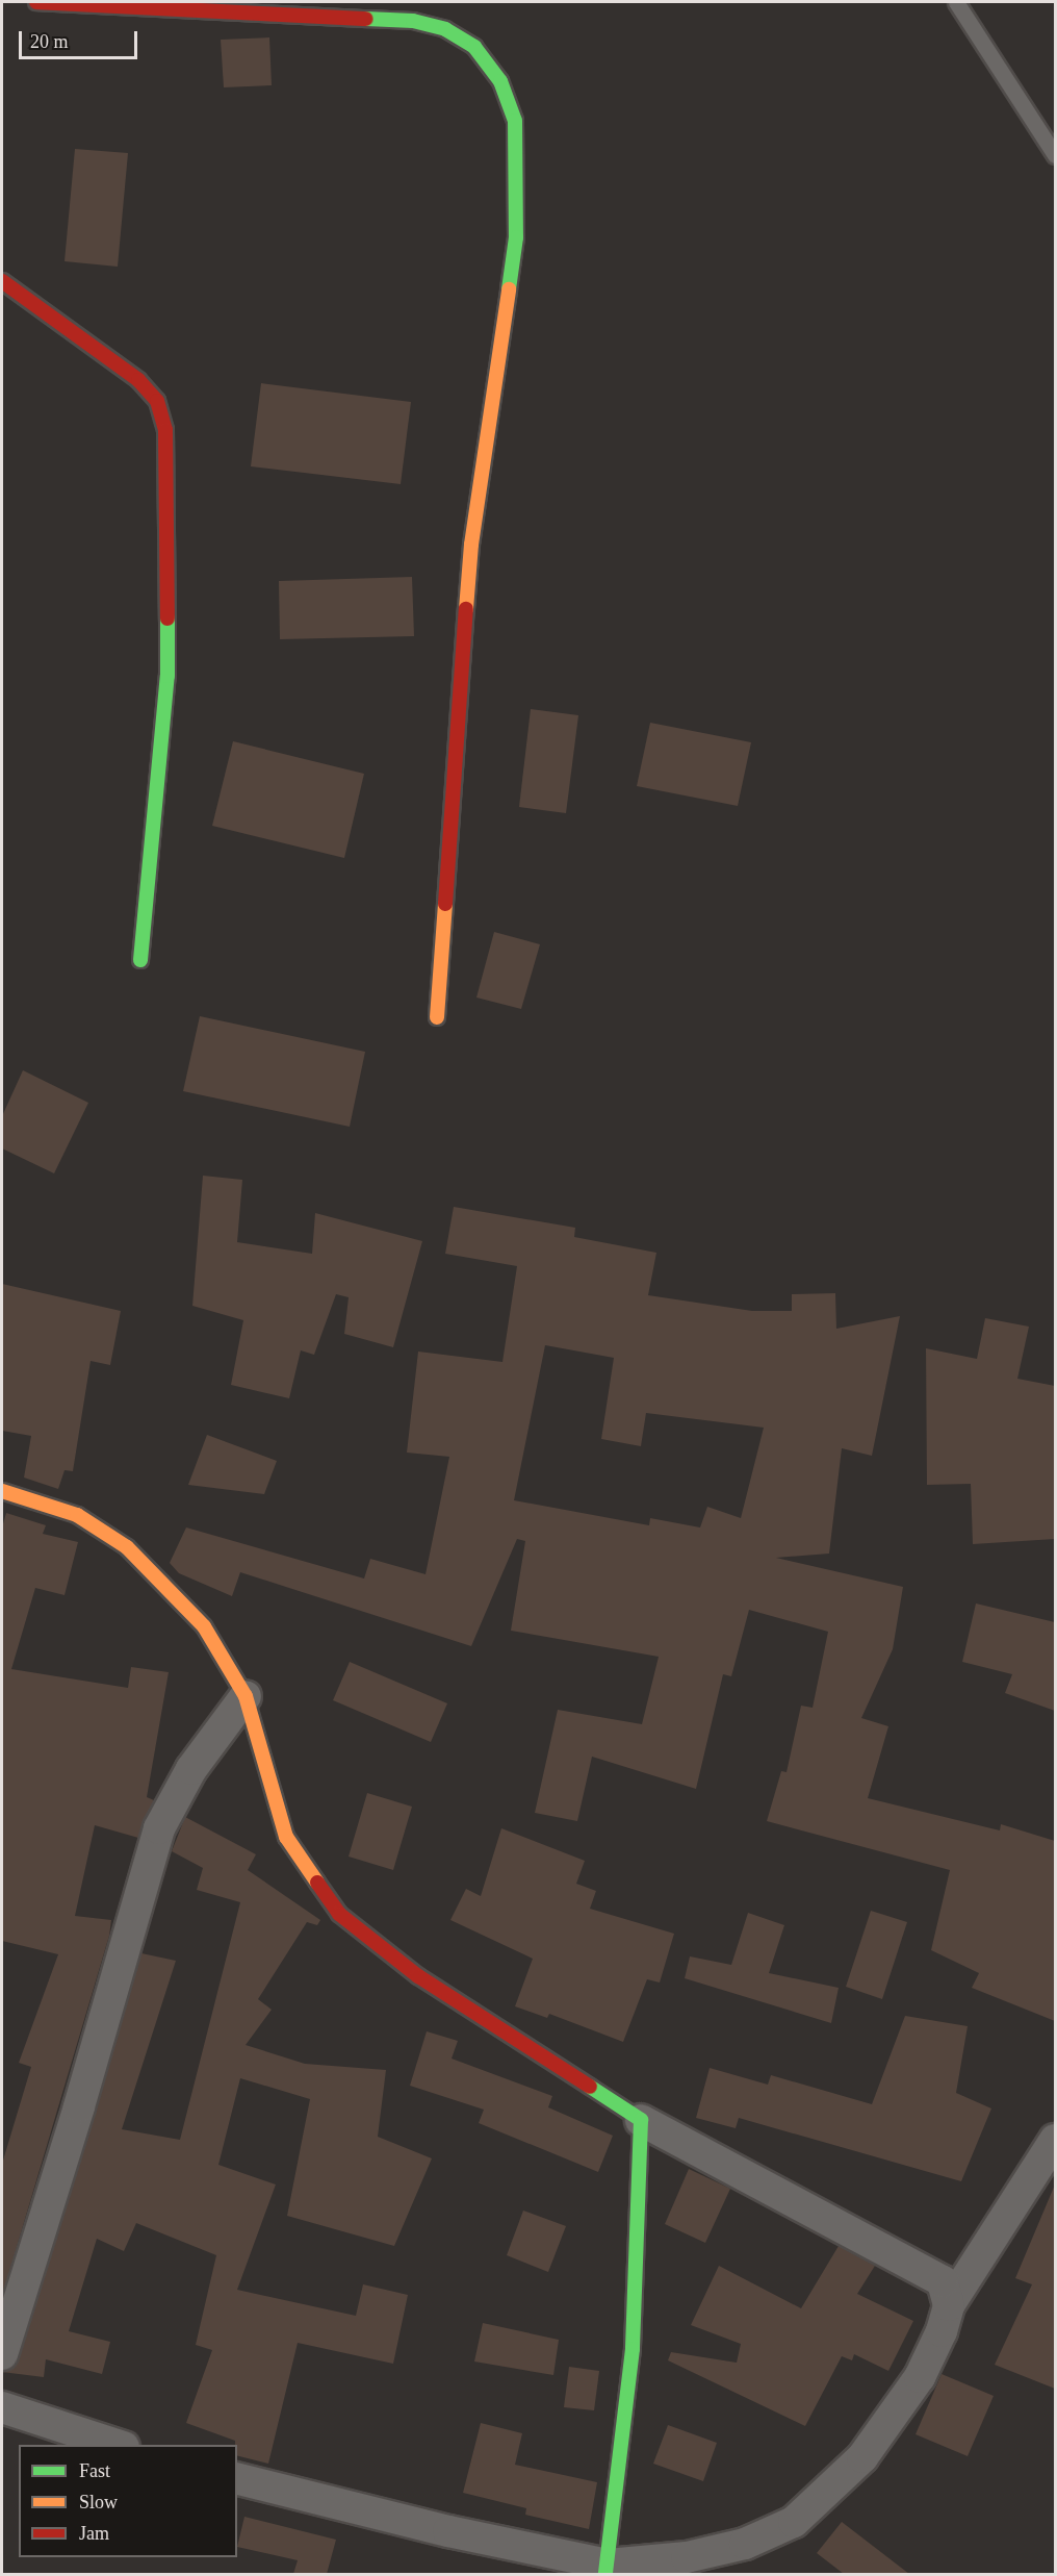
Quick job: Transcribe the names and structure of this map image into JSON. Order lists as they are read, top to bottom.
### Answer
{
  "legend": ["Fast", "Slow", "Jam"],
  "scale_bar": "20 m"
}
